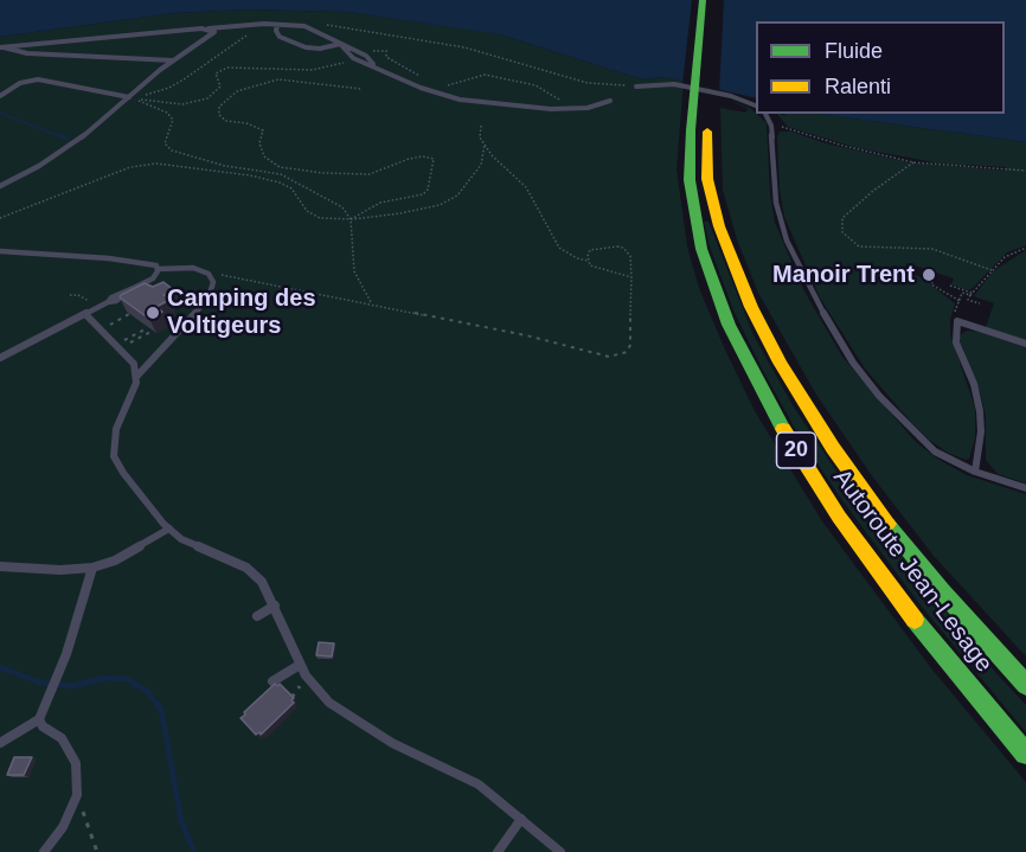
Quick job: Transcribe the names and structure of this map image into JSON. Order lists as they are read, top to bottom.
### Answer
{
  "streets": {
    "highway": ["20", "Autoroute Jean-Lesage"]
  },
  "places": ["Manoir Trent", "Camping des Voltigeurs"],
  "legend": ["Fluide", "Ralenti"]
}
